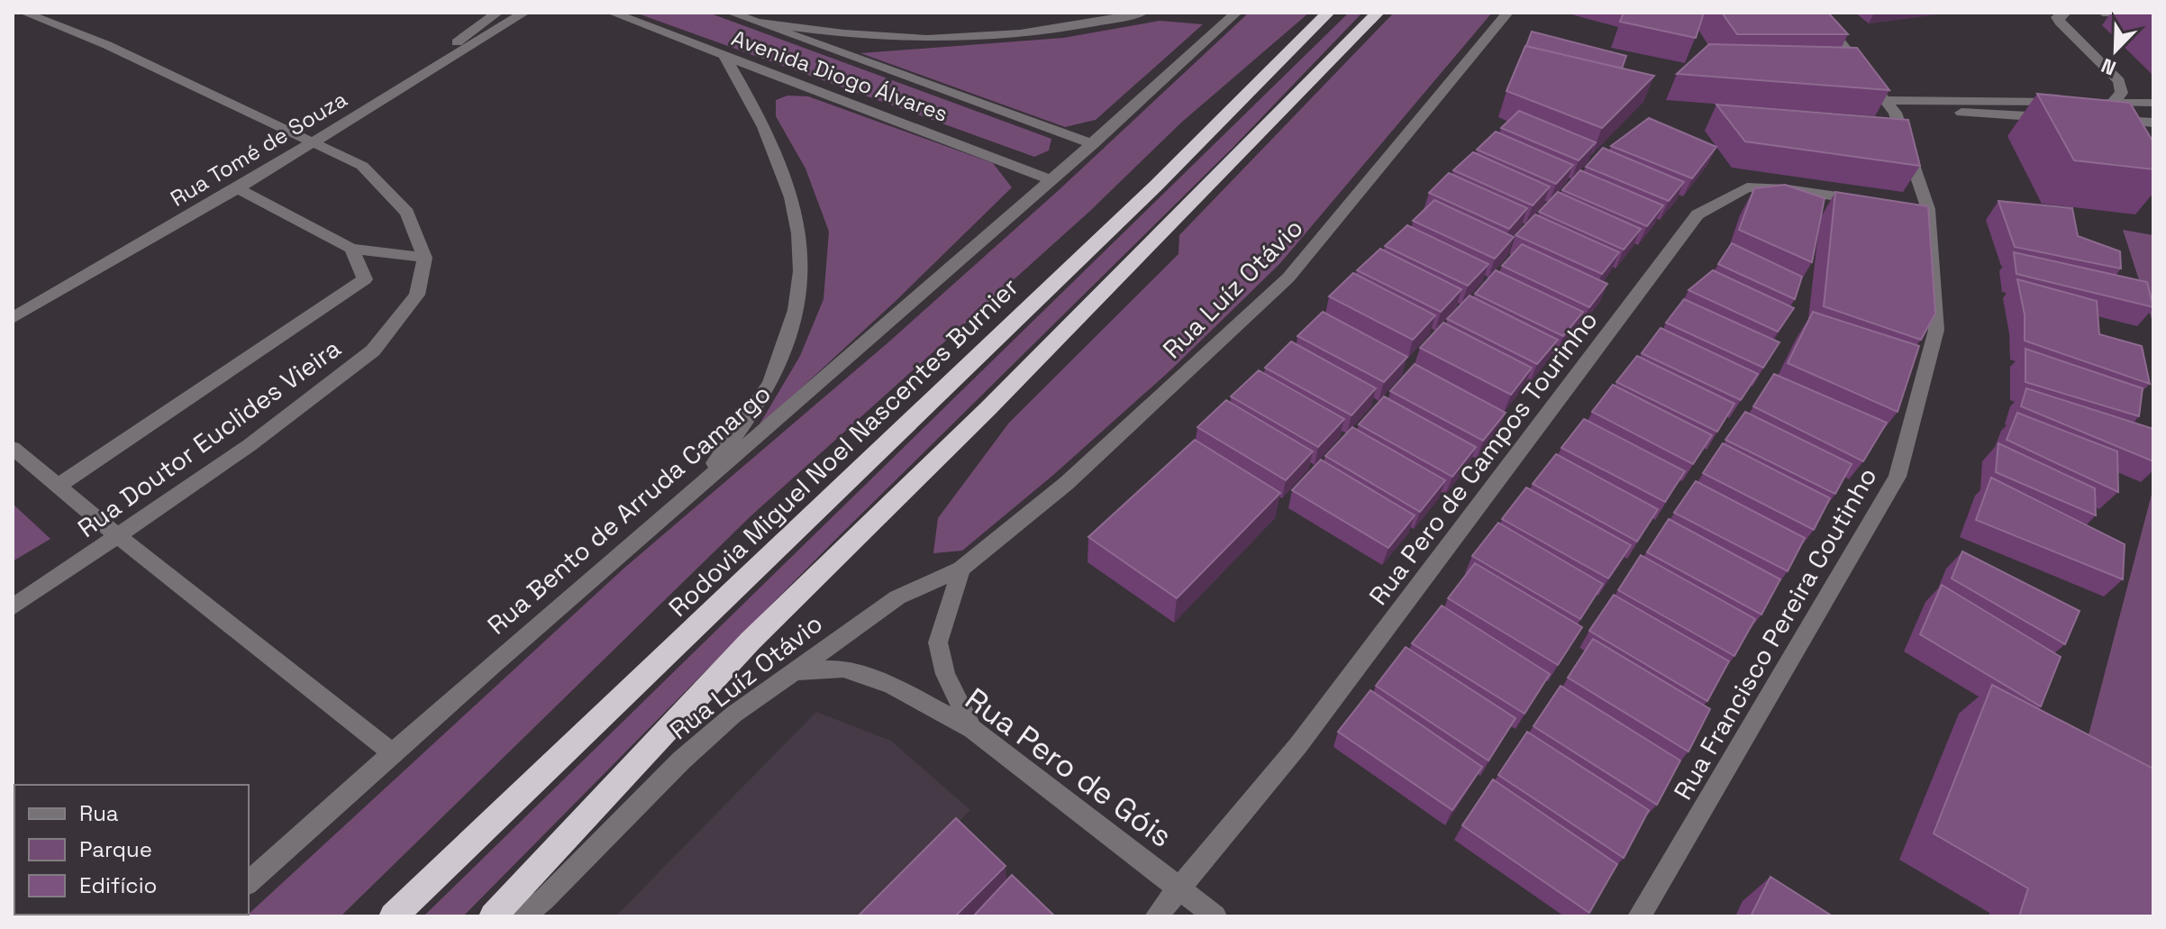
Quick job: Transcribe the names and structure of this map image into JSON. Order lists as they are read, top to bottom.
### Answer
{
  "streets": {
    "highway": ["Rodovia Miguel Noel Nascentes Burnier"],
    "street": [
      "Avenida Diogo Álvares",
      "Rua Tomé de Souza",
      "Rua Luíz Otávio",
      "Rua Doutor Euclides Vieira",
      "Rua Pero de Campos Tourinho",
      "Rua Bento de Arruda Camargo",
      "Rua Francisco Pereira Coutinho",
      "Rua Pero de Góis"
    ]
  },
  "crossings": [
    ["Avenida Diogo Álvares", "Rua Bento de Arruda Camargo"],
    ["Rua Luíz Otávio", "Rua Pero de Góis"],
    ["Rua Pero de Campos Tourinho", "Rua Pero de Góis"]
  ],
  "legend": ["Rua", "Parque", "Edifício"],
  "north": "bottom left"
}
